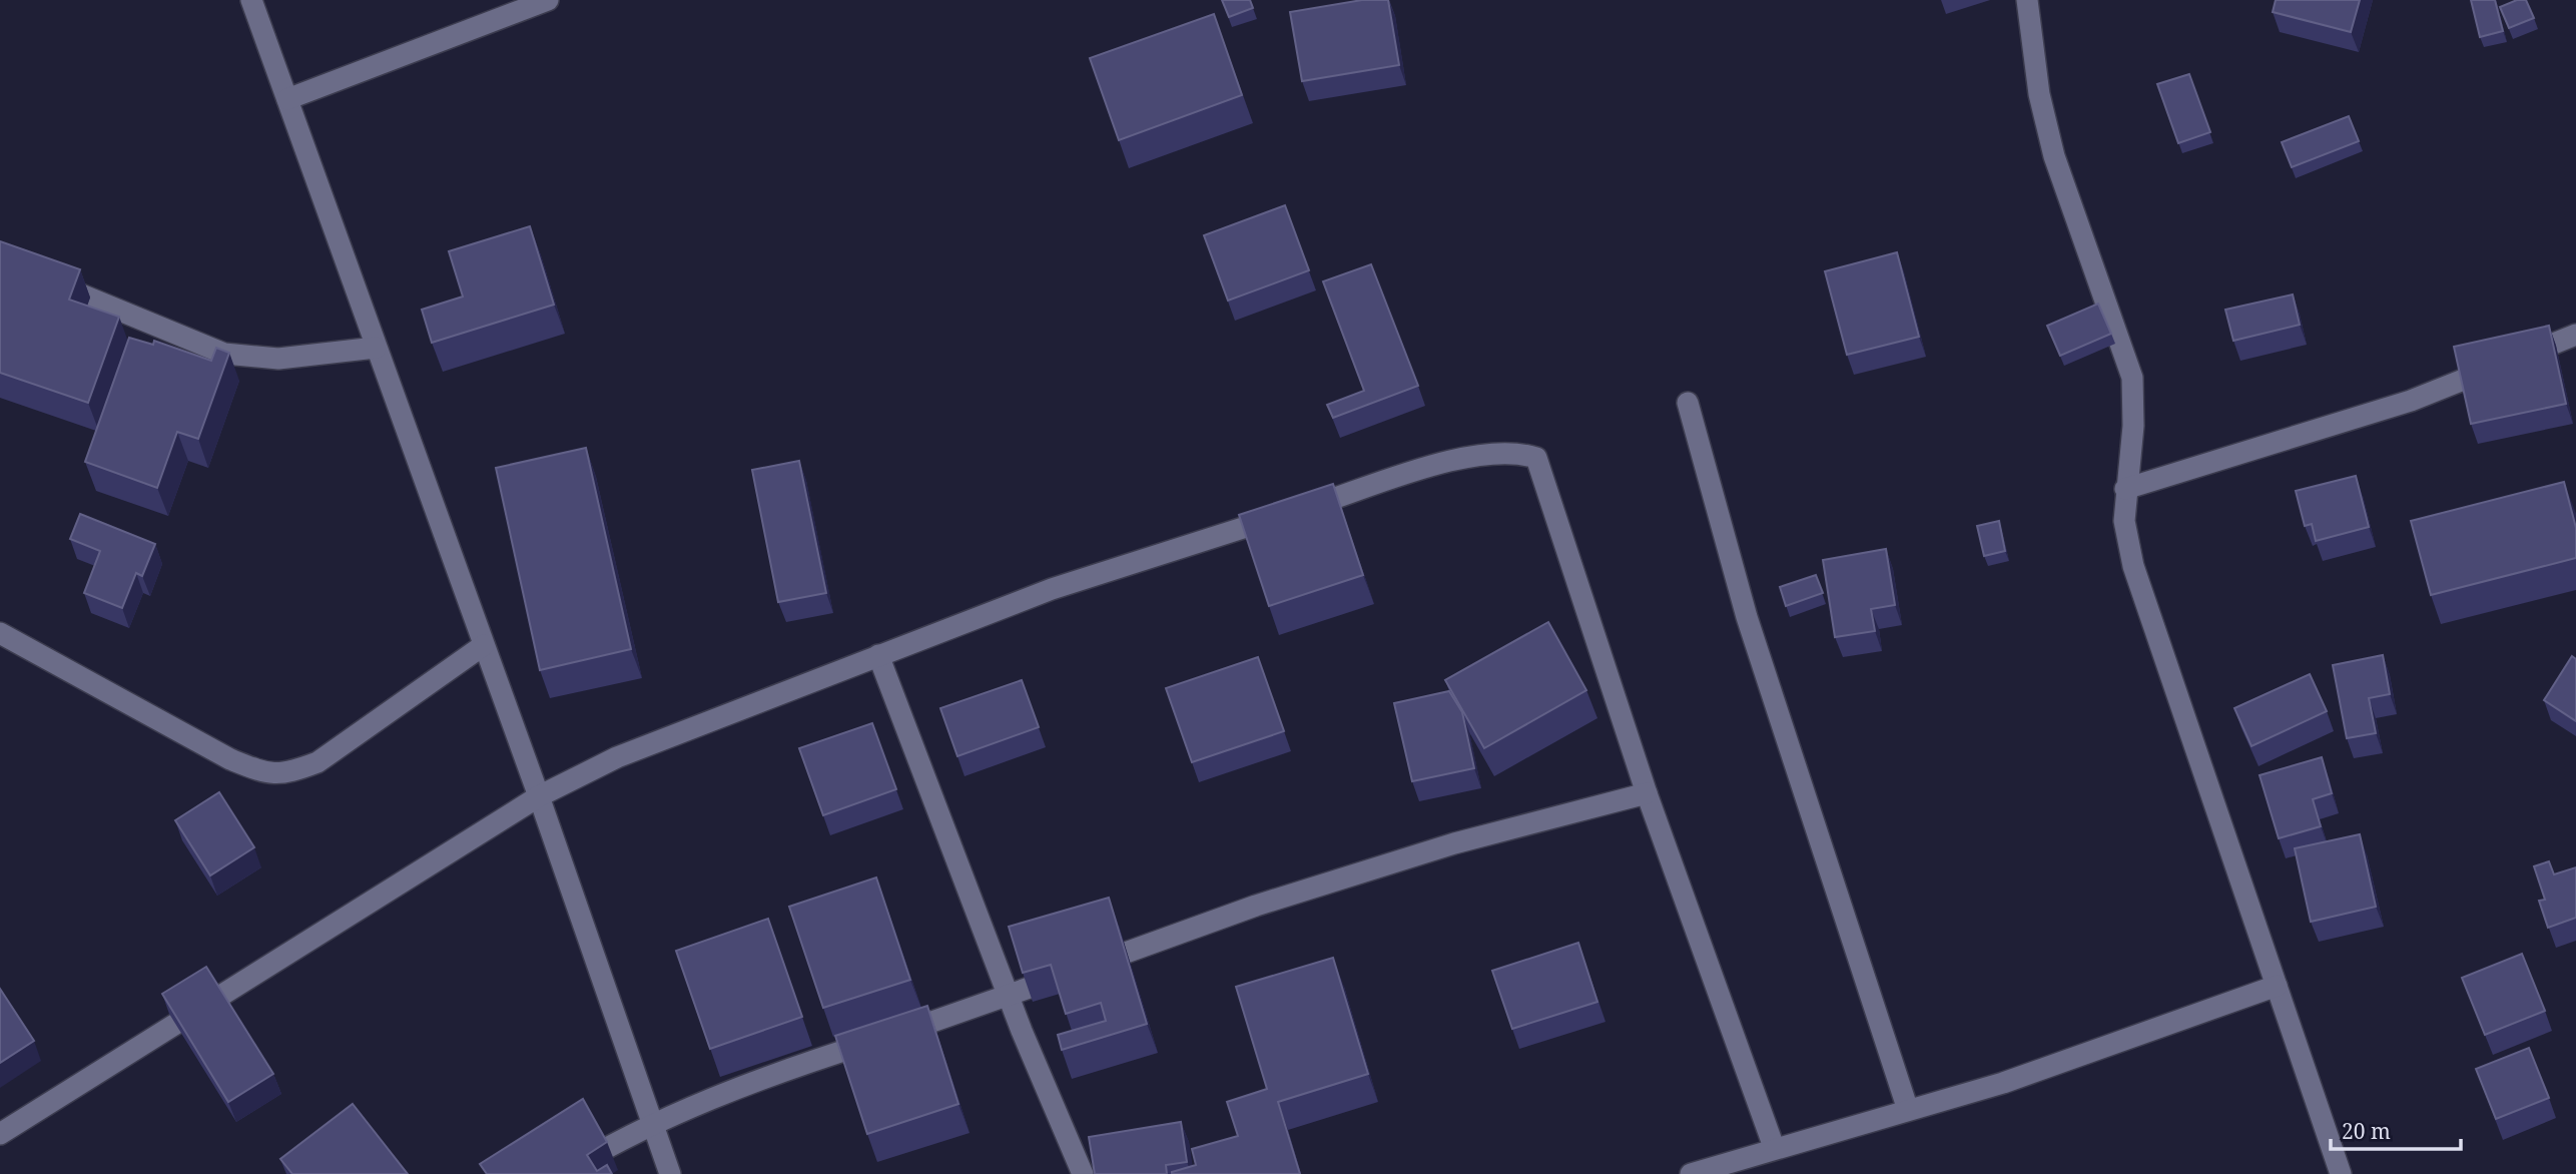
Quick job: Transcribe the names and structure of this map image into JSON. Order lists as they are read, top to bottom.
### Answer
{
  "scale_bar": "20 m"
}
